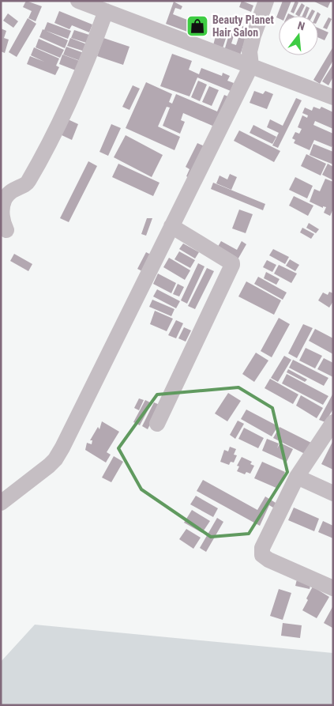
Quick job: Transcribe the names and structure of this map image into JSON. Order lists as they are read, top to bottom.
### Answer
{
  "places": {
    "shop": ["Beauty Planet Hair Salon"]
  },
  "north": "top"
}
